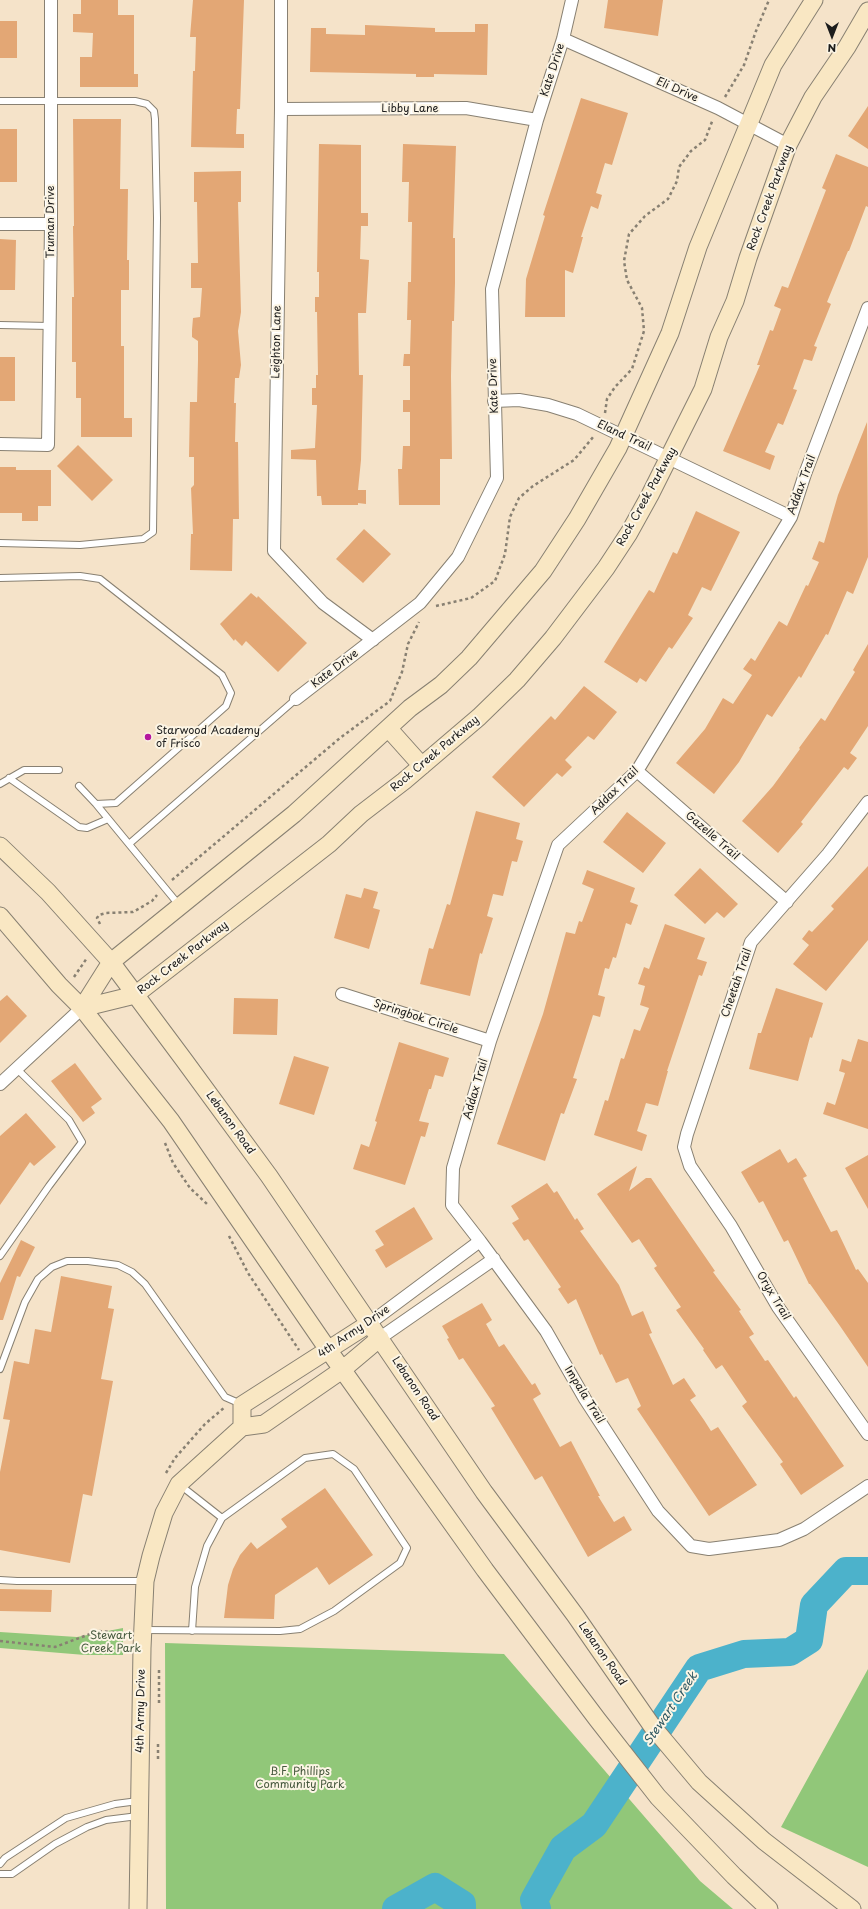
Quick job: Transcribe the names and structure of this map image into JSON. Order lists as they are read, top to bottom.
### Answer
{
  "streets": {
    "street": [
      "Kate Drive",
      "Eli Drive",
      "Libby Lane",
      "Rock Creek Parkway",
      "Truman Drive",
      "Leighton Lane",
      "Eland Trail",
      "Addax Trail",
      "Gazelle Trail",
      "Cheetah Trail",
      "Springbok Circle",
      "Lebanon Road",
      "Oryx Trail",
      "4th Army Drive",
      "Impala Trail"
    ]
  },
  "crossings": [
    ["Kate Drive", "Eli Drive"],
    ["Kate Drive", "Libby Lane"],
    ["Kate Drive", "Leighton Lane"],
    ["Kate Drive", "Eland Trail"],
    ["Eli Drive", "Rock Creek Parkway"],
    ["Libby Lane", "Leighton Lane"],
    ["Rock Creek Parkway", "Eland Trail"],
    ["Rock Creek Parkway", "Lebanon Road"],
    ["Eland Trail", "Addax Trail"],
    ["Addax Trail", "Gazelle Trail"],
    ["Addax Trail", "Springbok Circle"],
    ["Addax Trail", "4th Army Drive"],
    ["Addax Trail", "Impala Trail"],
    ["Gazelle Trail", "Cheetah Trail"],
    ["Cheetah Trail", "Oryx Trail"],
    ["Lebanon Road", "4th Army Drive"],
    ["4th Army Drive", "Impala Trail"]
  ],
  "water": ["Stewart Creek"],
  "parks": ["Stewart Creek Park", "B.F. Phillips Community Park"],
  "places": ["Starwood Academy of Frisco"],
  "north": "bottom"
}
